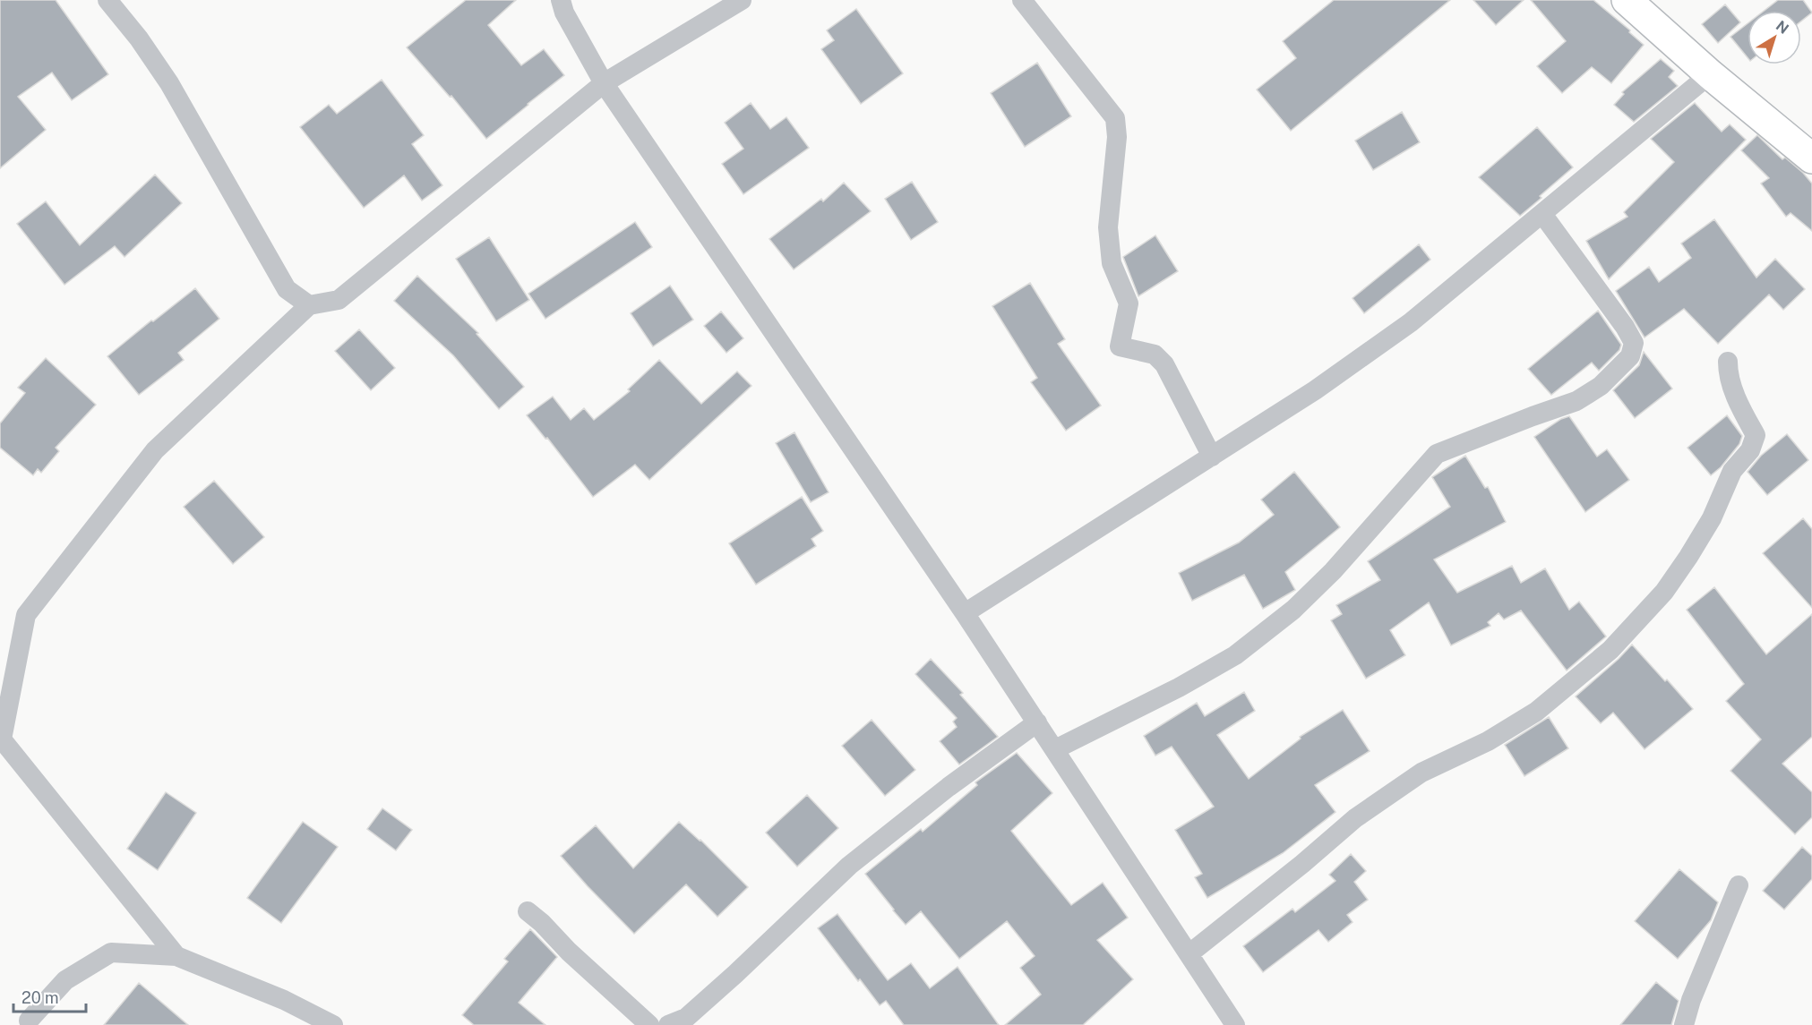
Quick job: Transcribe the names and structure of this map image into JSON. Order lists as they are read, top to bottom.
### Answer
{
  "scale_bar": "20 m",
  "north": "top right"
}
